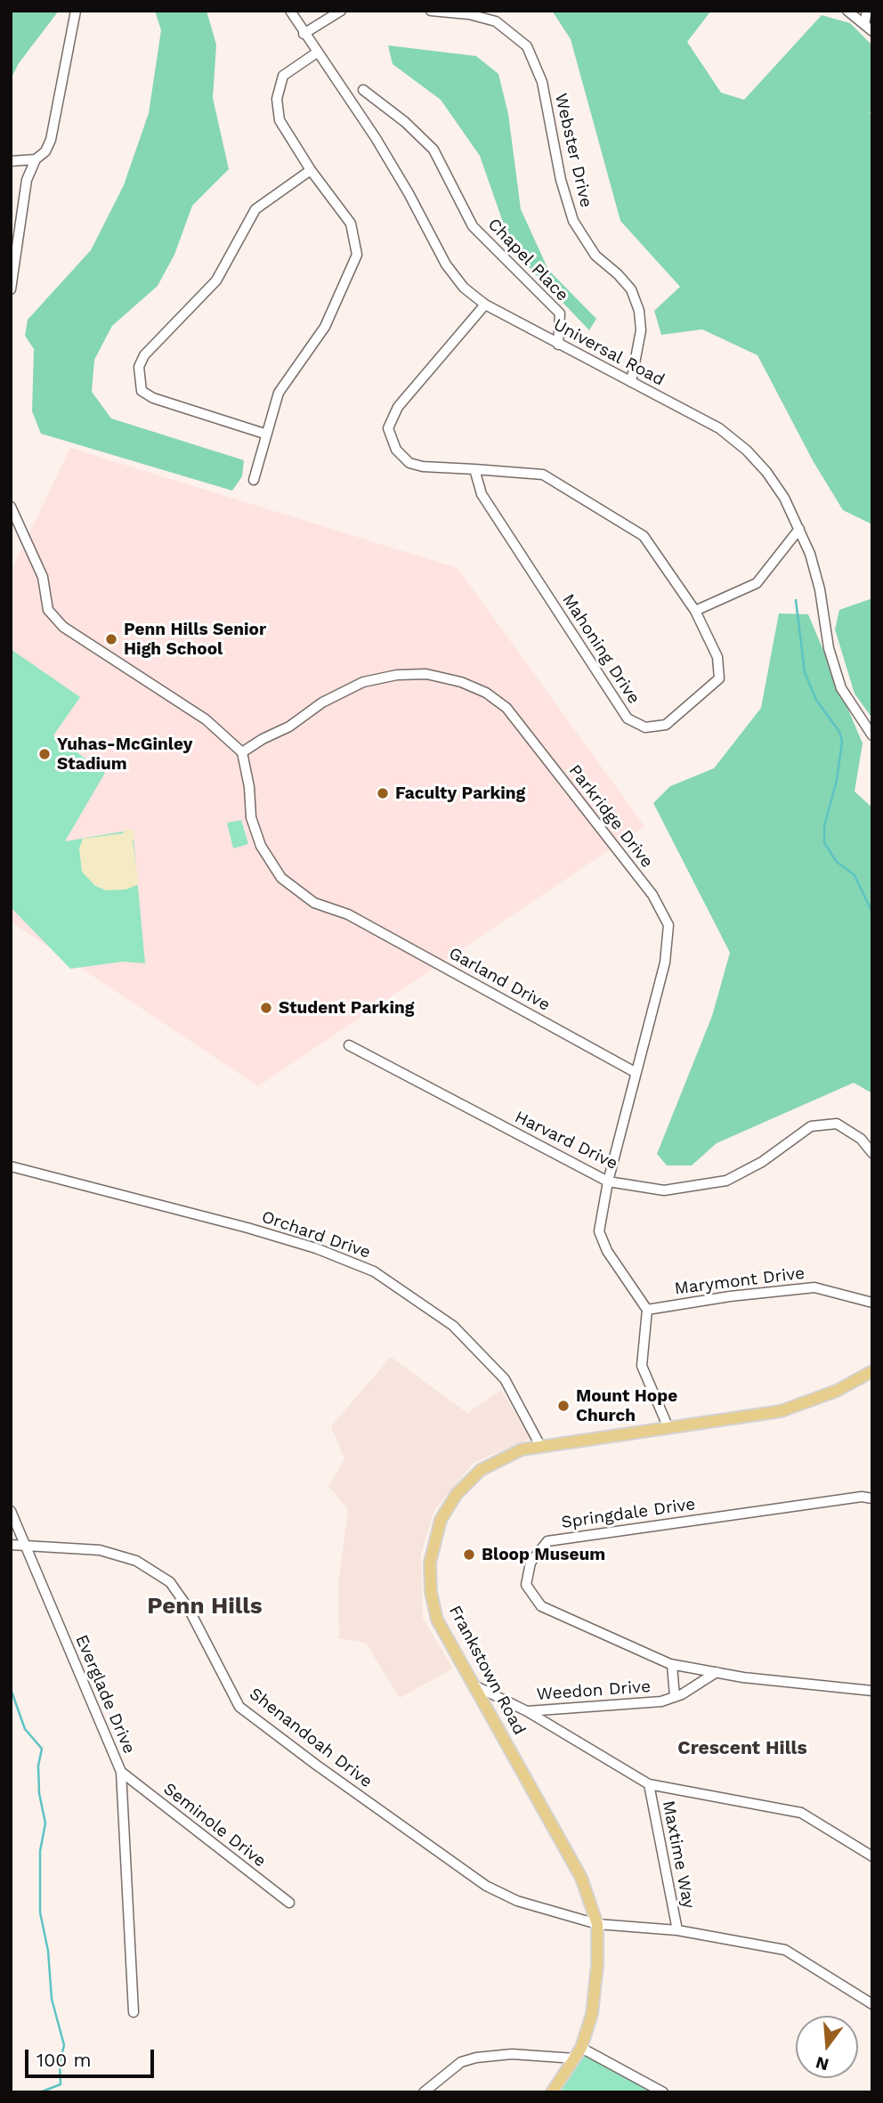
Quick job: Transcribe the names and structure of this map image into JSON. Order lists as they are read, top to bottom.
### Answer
{
  "streets": {
    "main road": ["Frankstown Road"],
    "street": [
      "Webster Drive",
      "Chapel Place",
      "Universal Road",
      "Mahoning Drive",
      "Parkridge Drive",
      "Garland Drive",
      "Harvard Drive",
      "Orchard Drive",
      "Marymont Drive",
      "Springdale Drive",
      "Weedon Drive",
      "Everglade Drive",
      "Shenandoah Drive",
      "Seminole Drive",
      "Maxtime Way"
    ]
  },
  "crossings": [
    ["Webster Drive", "Universal Road"],
    ["Chapel Place", "Universal Road"],
    ["Parkridge Drive", "Garland Drive"],
    ["Parkridge Drive", "Harvard Drive"],
    ["Parkridge Drive", "Marymont Drive"],
    ["Orchard Drive", "Frankstown Road"],
    ["Springdale Drive", "Weedon Drive"],
    ["Frankstown Road", "Weedon Drive"],
    ["Frankstown Road", "Shenandoah Drive"],
    ["Everglade Drive", "Shenandoah Drive"],
    ["Everglade Drive", "Seminole Drive"],
    ["Shenandoah Drive", "Maxtime Way"]
  ],
  "districts": ["Penn Hills", "Crescent Hills"],
  "places": [
    "Penn Hills Senior High School",
    "Yuhas-McGinley Stadium",
    "Faculty Parking",
    "Student Parking",
    "Mount Hope Church",
    "Bloop Museum"
  ],
  "scale_bar": "100 m",
  "north": "bottom"
}
